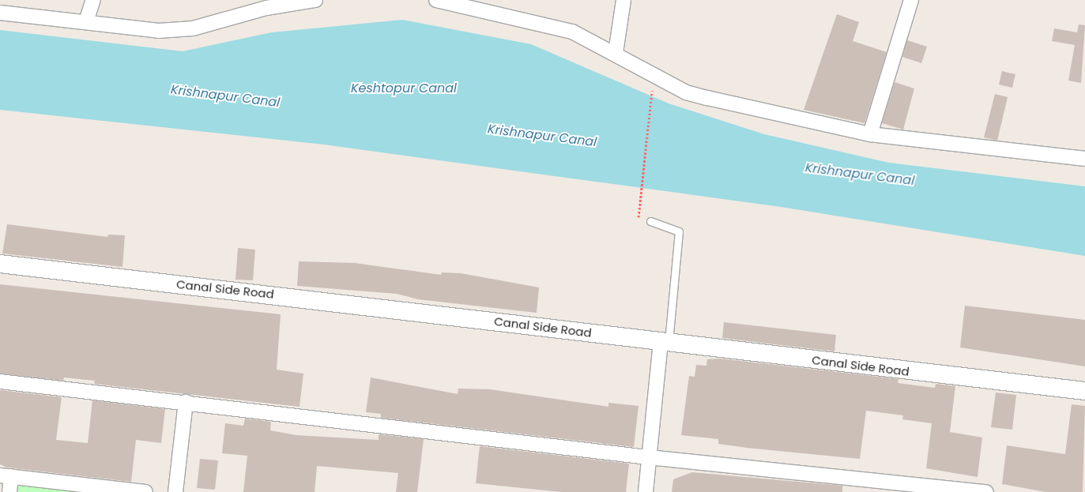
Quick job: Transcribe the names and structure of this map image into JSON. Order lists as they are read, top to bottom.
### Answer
{
  "streets": {
    "street": ["Canal Side Road"]
  },
  "water": ["Keshtopur Canal", "Krishnapur Canal"]
}
